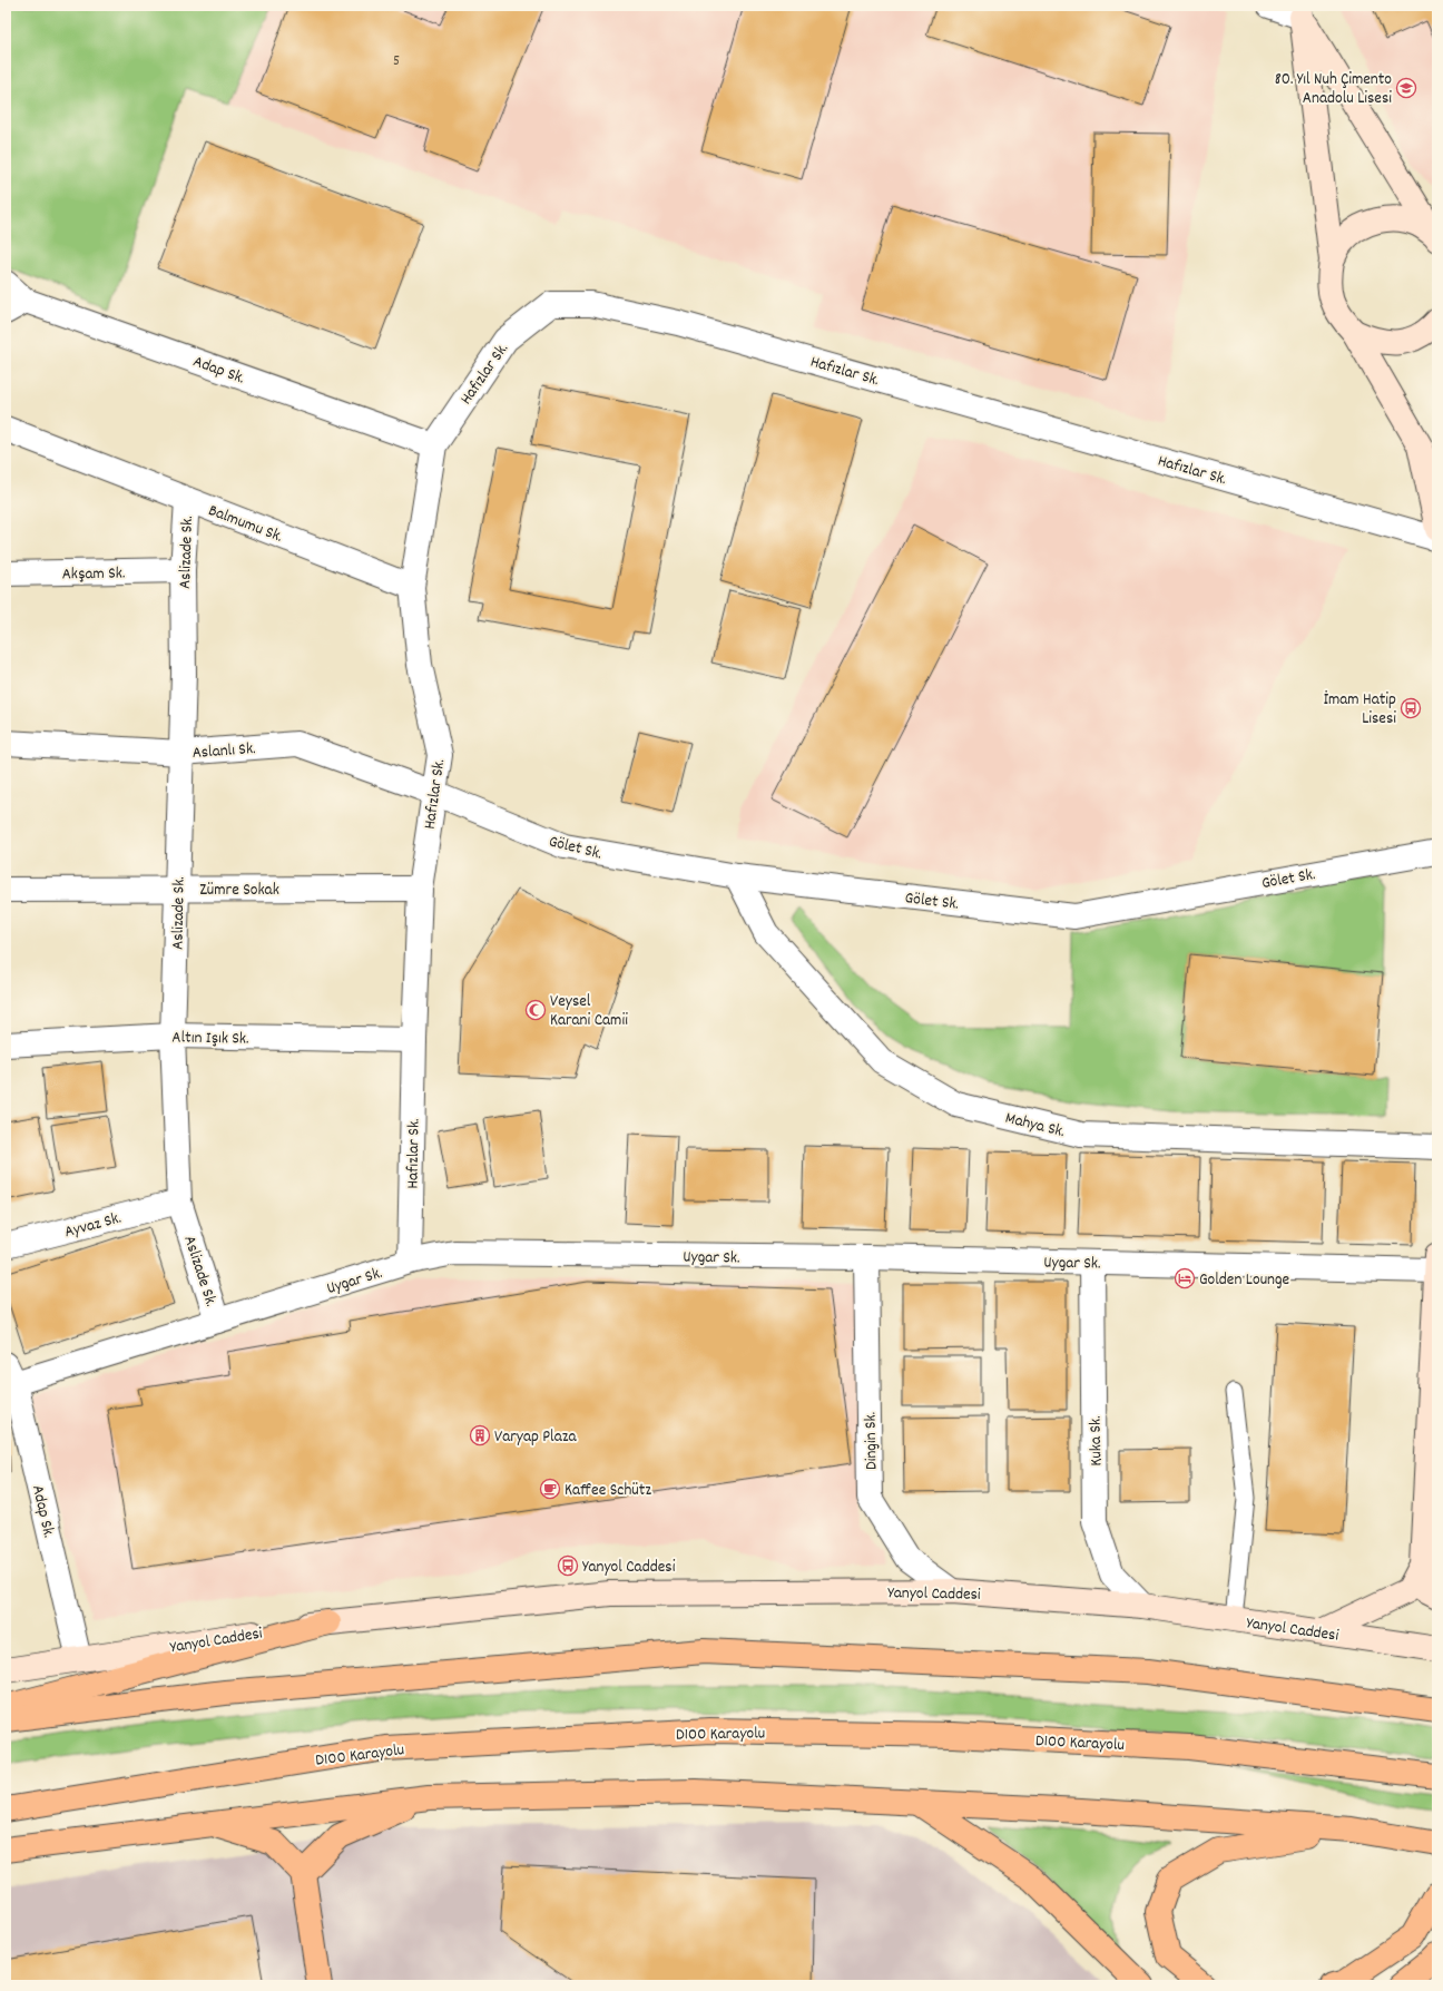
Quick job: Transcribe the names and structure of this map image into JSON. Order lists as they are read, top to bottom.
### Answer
{
  "streets": {
    "highway": ["D100 Karayolu"],
    "main road": ["Yanyol Caddesi"],
    "street": [
      "Adap Sk.",
      "Hafızlar Sk.",
      "Balmumu Sk.",
      "Aslizade Sk.",
      "Akşam Sk.",
      "Aslanlı Sk.",
      "Gölet Sk.",
      "Zümre Sokak",
      "Altın Işık Sk.",
      "Mahya Sk.",
      "Ayvaz Sk.",
      "Uygar Sk.",
      "Dingin Sk.",
      "Kuka Sk."
    ]
  },
  "crossings": [
    ["Adap Sk.", "Hafızlar Sk."],
    ["Adap Sk.", "Uygar Sk."],
    ["Adap Sk.", "Yanyol Caddesi"],
    ["Hafızlar Sk.", "Balmumu Sk."],
    ["Hafızlar Sk.", "Aslanlı Sk."],
    ["Hafızlar Sk.", "Gölet Sk."],
    ["Hafızlar Sk.", "Zümre Sokak"],
    ["Hafızlar Sk.", "Altın Işık Sk."],
    ["Hafızlar Sk.", "Uygar Sk."],
    ["Balmumu Sk.", "Aslizade Sk."],
    ["Aslizade Sk.", "Akşam Sk."],
    ["Aslizade Sk.", "Aslanlı Sk."],
    ["Aslizade Sk.", "Zümre Sokak"],
    ["Aslizade Sk.", "Altın Işık Sk."],
    ["Aslizade Sk.", "Ayvaz Sk."],
    ["Aslizade Sk.", "Uygar Sk."],
    ["Aslanlı Sk.", "Gölet Sk."],
    ["Gölet Sk.", "Mahya Sk."],
    ["Uygar Sk.", "Dingin Sk."],
    ["Uygar Sk.", "Kuka Sk."],
    ["Dingin Sk.", "Yanyol Caddesi"],
    ["Kuka Sk.", "Yanyol Caddesi"]
  ],
  "places": {
    "school or university": ["80. Yıl Nuh Çimento Anadolu Lisesi"],
    "bus stop": ["İmam Hatip Lisesi", "Yanyol Caddesi"],
    "mosque": ["Veysel Karani Camii"],
    "hotel": ["Golden Lounge"],
    "building": ["Varyap Plaza"],
    "cafe": ["Kaffee Schütz"]
  },
  "house_numbers": ["5"]
}
